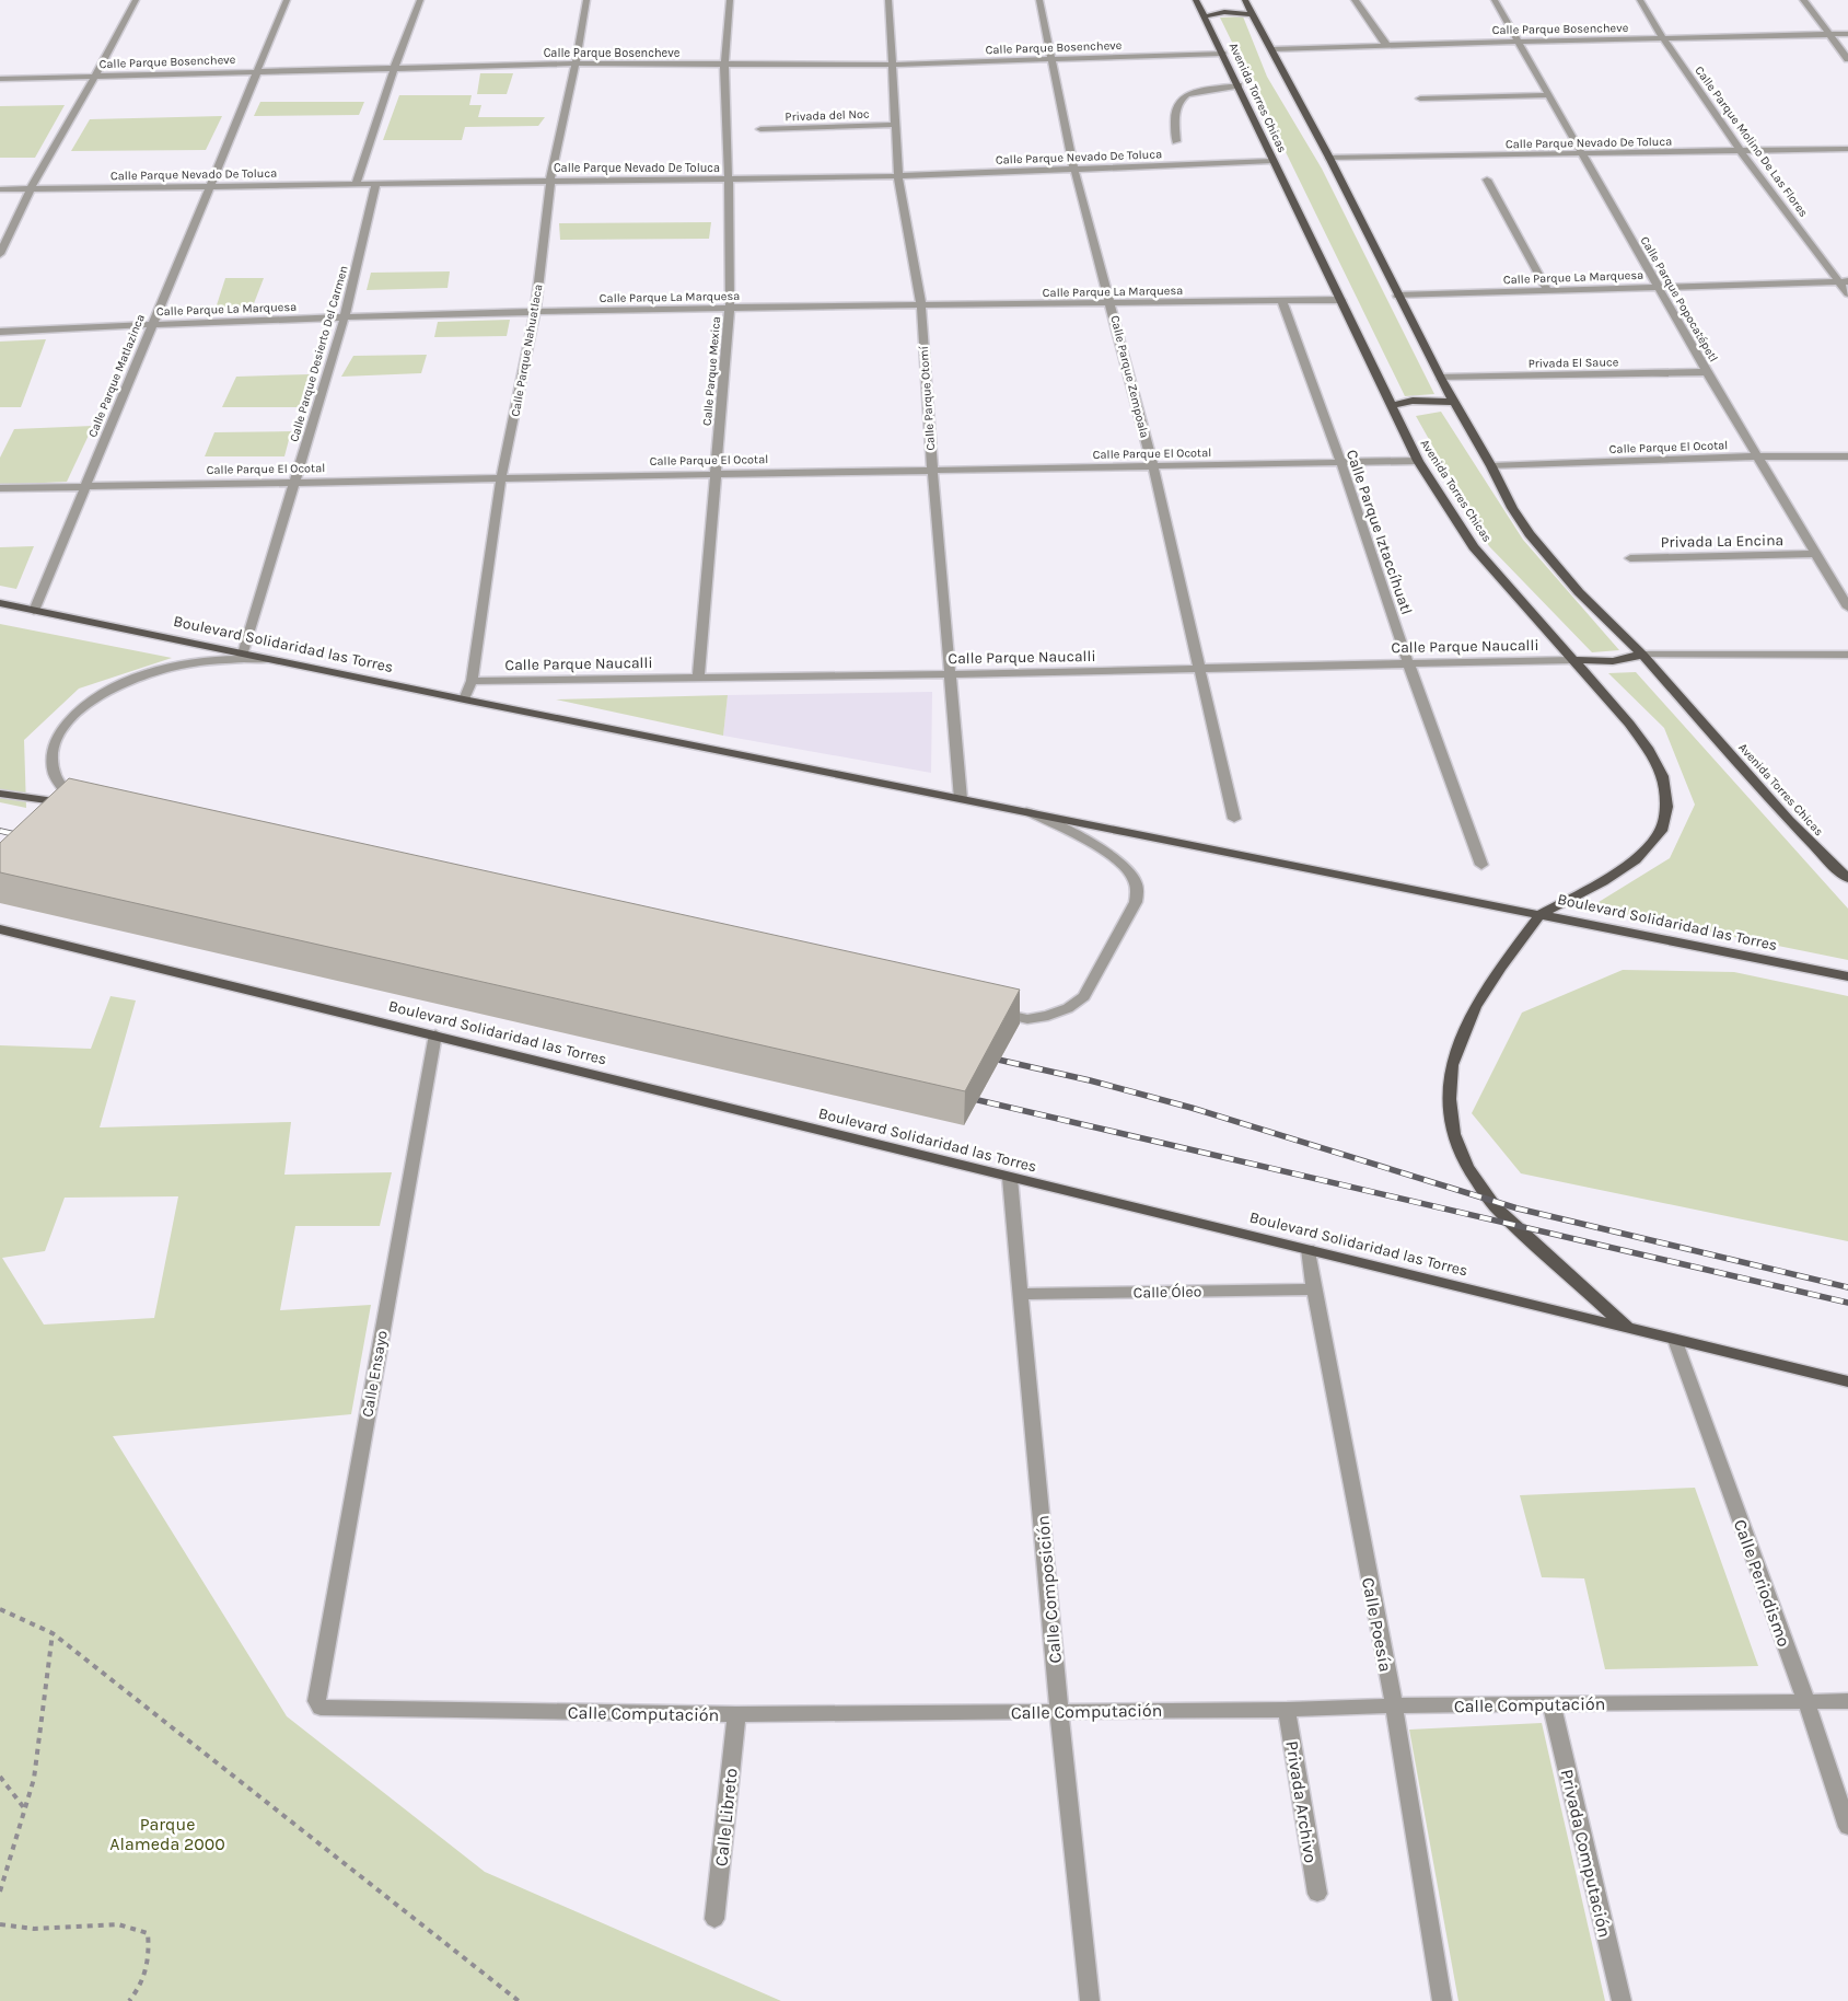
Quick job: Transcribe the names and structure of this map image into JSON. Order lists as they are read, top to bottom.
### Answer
{
  "streets": {
    "main road": ["Avenida Torres Chicas", "Boulevard Solidaridad las Torres"],
    "street": [
      "Calle Parque Bosencheve",
      "Privada del Noc",
      "Calle Parque Molino De Las Flores",
      "Calle Parque Nevado De Toluca",
      "Calle Parque La Marquesa",
      "Calle Parque Popocatépetl",
      "Calle Parque Nahuatlaca",
      "Calle Parque Desierto Del Carmen",
      "Privada El Sauce",
      "Calle Parque Mexica",
      "Calle Parque Matlazinca",
      "Calle Parque Zempoala",
      "Calle Parque Otomí",
      "Calle Parque El Ocotal",
      "Calle Parque Iztaccíhuatl",
      "Privada La Encina",
      "Calle Parque Naucalli",
      "Calle Óleo",
      "Calle Ensayo",
      "Calle Periodismo",
      "Calle Composición",
      "Calle Poesía",
      "Calle Computación",
      "Privada Archivo",
      "Calle Libreto",
      "Privada Computación"
    ]
  },
  "crossings": [
    ["Calle Parque Bosencheve", "Avenida Torres Chicas"],
    ["Calle Parque Bosencheve", "Calle Parque Molino De Las Flores"],
    ["Calle Parque Bosencheve", "Calle Parque Popocatépetl"],
    ["Calle Parque Bosencheve", "Calle Parque Nahuatlaca"],
    ["Calle Parque Bosencheve", "Calle Parque Mexica"],
    ["Calle Parque Bosencheve", "Calle Parque Matlazinca"],
    ["Calle Parque Bosencheve", "Calle Parque Zempoala"],
    ["Calle Parque Bosencheve", "Calle Parque Otomí"],
    ["Avenida Torres Chicas", "Calle Parque Nevado De Toluca"],
    ["Avenida Torres Chicas", "Calle Parque La Marquesa"],
    ["Avenida Torres Chicas", "Privada El Sauce"],
    ["Avenida Torres Chicas", "Calle Parque El Ocotal"],
    ["Avenida Torres Chicas", "Boulevard Solidaridad las Torres"],
    ["Avenida Torres Chicas", "Calle Parque Naucalli"],
    ["Privada del Noc", "Calle Parque Otomí"],
    ["Calle Parque Molino De Las Flores", "Calle Parque Nevado De Toluca"],
    ["Calle Parque Molino De Las Flores", "Calle Parque La Marquesa"],
    ["Calle Parque Nevado De Toluca", "Calle Parque Popocatépetl"],
    ["Calle Parque Nevado De Toluca", "Calle Parque Nahuatlaca"],
    ["Calle Parque Nevado De Toluca", "Calle Parque Desierto Del Carmen"],
    ["Calle Parque Nevado De Toluca", "Calle Parque Mexica"],
    ["Calle Parque Nevado De Toluca", "Calle Parque Matlazinca"],
    ["Calle Parque Nevado De Toluca", "Calle Parque Zempoala"],
    ["Calle Parque Nevado De Toluca", "Calle Parque Otomí"],
    ["Calle Parque La Marquesa", "Calle Parque Popocatépetl"],
    ["Calle Parque La Marquesa", "Calle Parque Nahuatlaca"],
    ["Calle Parque La Marquesa", "Calle Parque Desierto Del Carmen"],
    ["Calle Parque La Marquesa", "Calle Parque Mexica"],
    ["Calle Parque La Marquesa", "Calle Parque Matlazinca"],
    ["Calle Parque La Marquesa", "Calle Parque Zempoala"],
    ["Calle Parque La Marquesa", "Calle Parque Otomí"],
    ["Calle Parque La Marquesa", "Calle Parque Iztaccíhuatl"],
    ["Calle Parque Popocatépetl", "Privada El Sauce"],
    ["Calle Parque Popocatépetl", "Calle Parque El Ocotal"],
    ["Calle Parque Popocatépetl", "Privada La Encina"],
    ["Calle Parque Nahuatlaca", "Calle Parque El Ocotal"],
    ["Calle Parque Nahuatlaca", "Boulevard Solidaridad las Torres"],
    ["Calle Parque Nahuatlaca", "Calle Parque Naucalli"],
    ["Calle Parque Desierto Del Carmen", "Calle Parque El Ocotal"],
    ["Calle Parque Desierto Del Carmen", "Boulevard Solidaridad las Torres"],
    ["Calle Parque Mexica", "Calle Parque El Ocotal"],
    ["Calle Parque Mexica", "Calle Parque Naucalli"],
    ["Calle Parque Matlazinca", "Calle Parque El Ocotal"],
    ["Calle Parque Matlazinca", "Boulevard Solidaridad las Torres"],
    ["Calle Parque Zempoala", "Calle Parque El Ocotal"],
    ["Calle Parque Zempoala", "Calle Parque Naucalli"],
    ["Calle Parque Otomí", "Calle Parque El Ocotal"],
    ["Calle Parque Otomí", "Boulevard Solidaridad las Torres"],
    ["Calle Parque Otomí", "Calle Parque Naucalli"],
    ["Calle Parque El Ocotal", "Calle Parque Iztaccíhuatl"],
    ["Calle Parque Iztaccíhuatl", "Calle Parque Naucalli"],
    ["Boulevard Solidaridad las Torres", "Calle Ensayo"],
    ["Boulevard Solidaridad las Torres", "Calle Periodismo"],
    ["Boulevard Solidaridad las Torres", "Calle Composición"],
    ["Boulevard Solidaridad las Torres", "Calle Poesía"],
    ["Calle Óleo", "Calle Composición"],
    ["Calle Óleo", "Calle Poesía"],
    ["Calle Ensayo", "Calle Computación"],
    ["Calle Periodismo", "Calle Computación"],
    ["Calle Composición", "Calle Computación"],
    ["Calle Poesía", "Calle Computación"],
    ["Calle Computación", "Privada Archivo"],
    ["Calle Computación", "Calle Libreto"],
    ["Calle Computación", "Privada Computación"]
  ],
  "parks": ["Parque Alameda 2000"]
}
